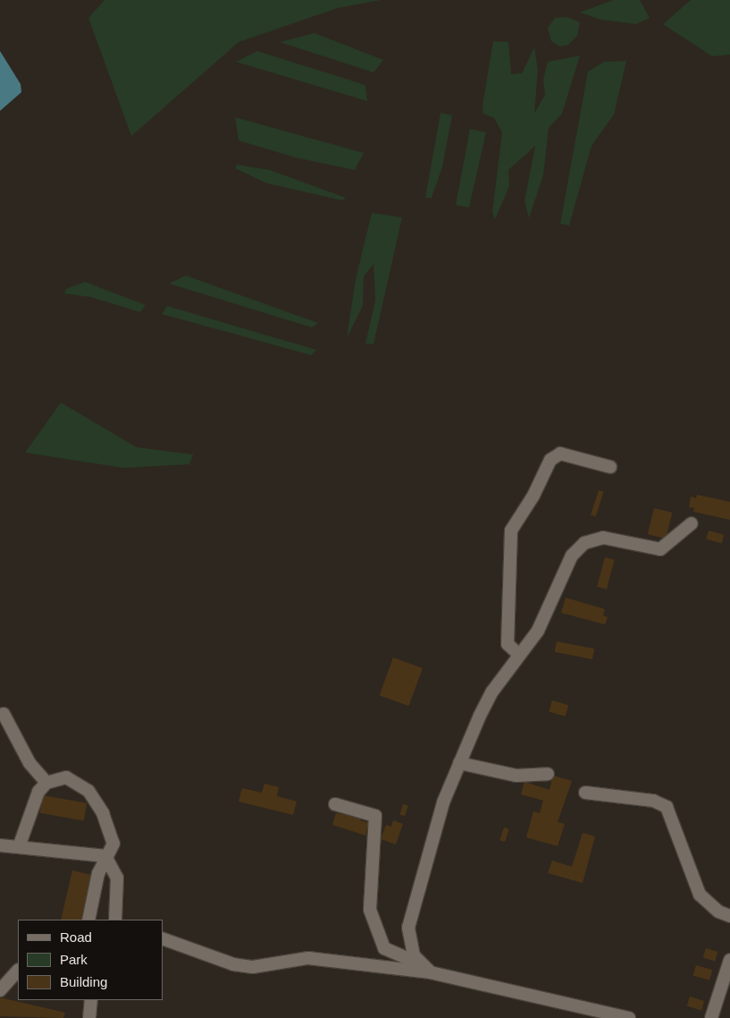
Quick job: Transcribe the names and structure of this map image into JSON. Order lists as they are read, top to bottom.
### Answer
{
  "legend": ["Road", "Park", "Building"]
}
